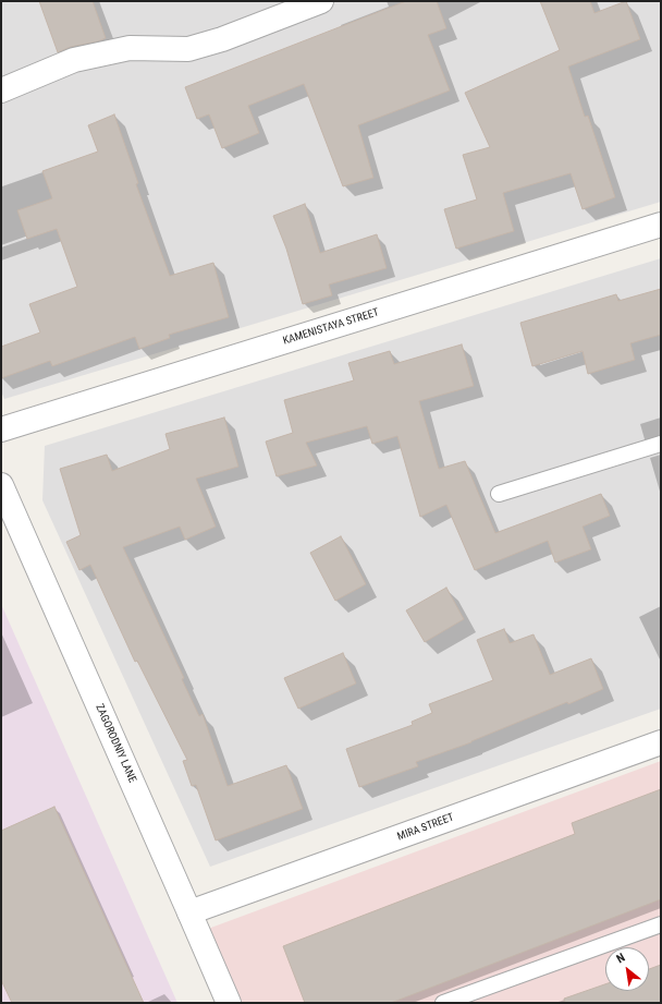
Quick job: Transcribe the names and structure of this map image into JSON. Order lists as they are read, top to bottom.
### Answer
{
  "streets": {
    "street": ["KAMENISTAYA STREET", "ZAGORODNIY LANE", "MIRA STREET"]
  },
  "crossings": [
    ["ZAGORODNIY LANE", "MIRA STREET"]
  ],
  "north": "top left"
}
